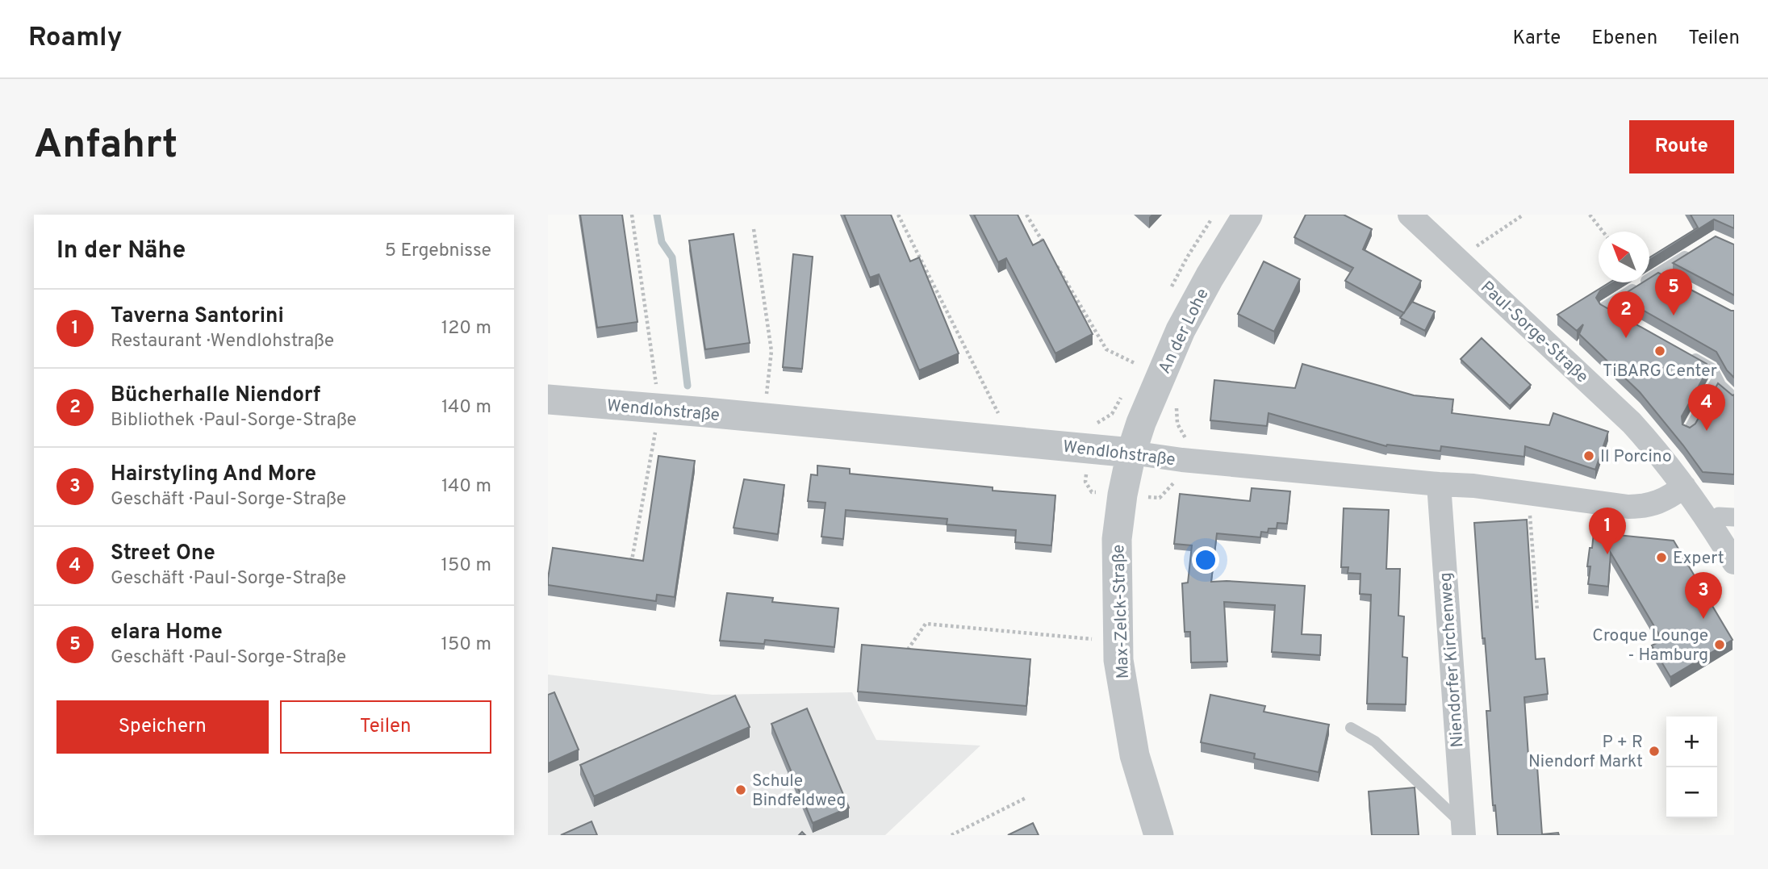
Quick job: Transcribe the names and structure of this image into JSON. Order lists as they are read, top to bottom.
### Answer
{
  "streets": {
    "street": [
      "An der Lohe",
      "Paul-Sorge-Straße",
      "Wendlohstraße",
      "Max-Zelck-Straße",
      "Niendorfer Kirchenweg"
    ]
  },
  "crossings": [
    ["An der Lohe", "Wendlohstraße"],
    ["An der Lohe", "Max-Zelck-Straße"],
    ["Paul-Sorge-Straße", "Wendlohstraße"],
    ["Wendlohstraße", "Max-Zelck-Straße"],
    ["Wendlohstraße", "Niendorfer Kirchenweg"]
  ],
  "places": [
    "TiBARG Center",
    "Il Porcino",
    "Expert",
    "Croque Lounge - Hamburg",
    "P + R Niendorf Markt",
    "Schule Bindfeldweg"
  ],
  "north": "top left",
  "page": {
    "header": "Roamly",
    "nav": ["Karte", "Ebenen", "Teilen"],
    "buttons": [
      "Route",
      ["Speichern", "Teilen"]
    ],
    "title": "Anfahrt",
    "heading": ["In der Nähe", "5 Ergebnisse"],
    "pins": [
      "5",
      "2",
      "4",
      "1",
      "3"
    ],
    "list": [
      {
        "mark": "1",
        "name": "Taverna Santorini",
        "note": "Restaurant · Wendlohstraße",
        "value": "120 m"
      },
      {
        "mark": "2",
        "name": "Bücherhalle Niendorf",
        "note": "Bibliothek · Paul-Sorge-Straße",
        "value": "140 m"
      },
      {
        "mark": "3",
        "name": "Hairstyling And More",
        "note": "Geschäft · Paul-Sorge-Straße",
        "value": "140 m"
      },
      {
        "mark": "4",
        "name": "Street One",
        "note": "Geschäft · Paul-Sorge-Straße",
        "value": "150 m"
      },
      {
        "mark": "5",
        "name": "elara Home",
        "note": "Geschäft · Paul-Sorge-Straße",
        "value": "150 m"
      }
    ],
    "map_buttons": ["+", "−"]
  }
}
